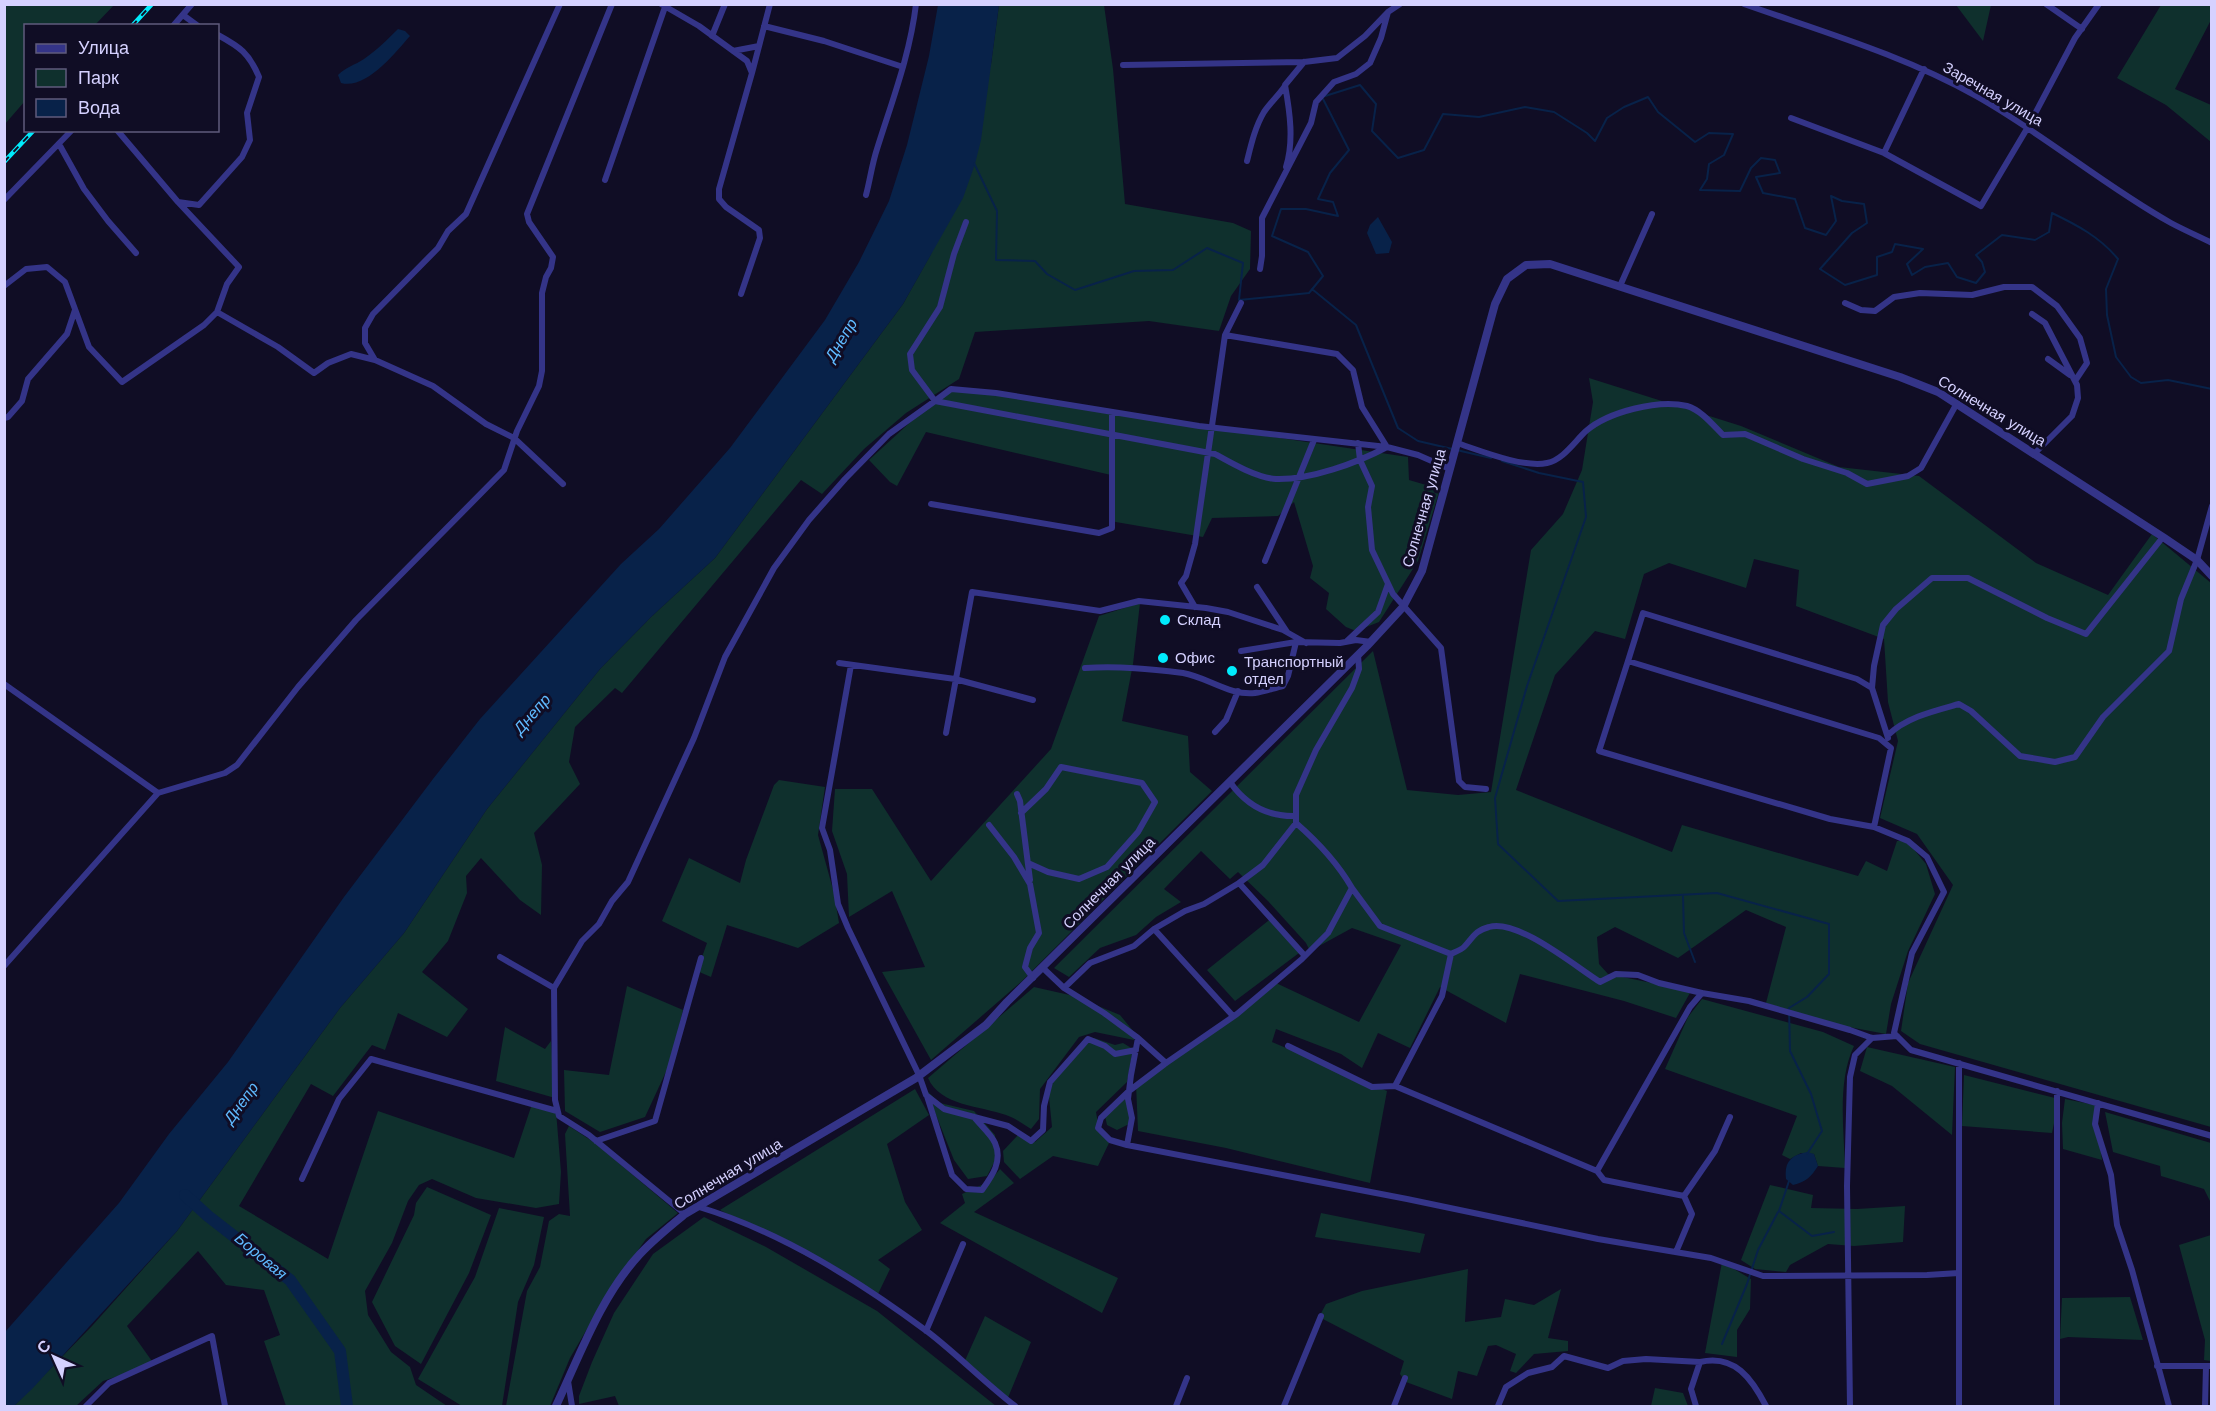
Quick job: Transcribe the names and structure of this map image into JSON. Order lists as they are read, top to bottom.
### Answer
{
  "streets": {
    "street": ["Заречная улица", "Солнечная улица"]
  },
  "water": ["Днепр", "Боровая"],
  "places": ["Склад", "Офис", "Транспортный отдел"],
  "legend": ["Улица", "Парк", "Вода"],
  "north": "top left"
}
